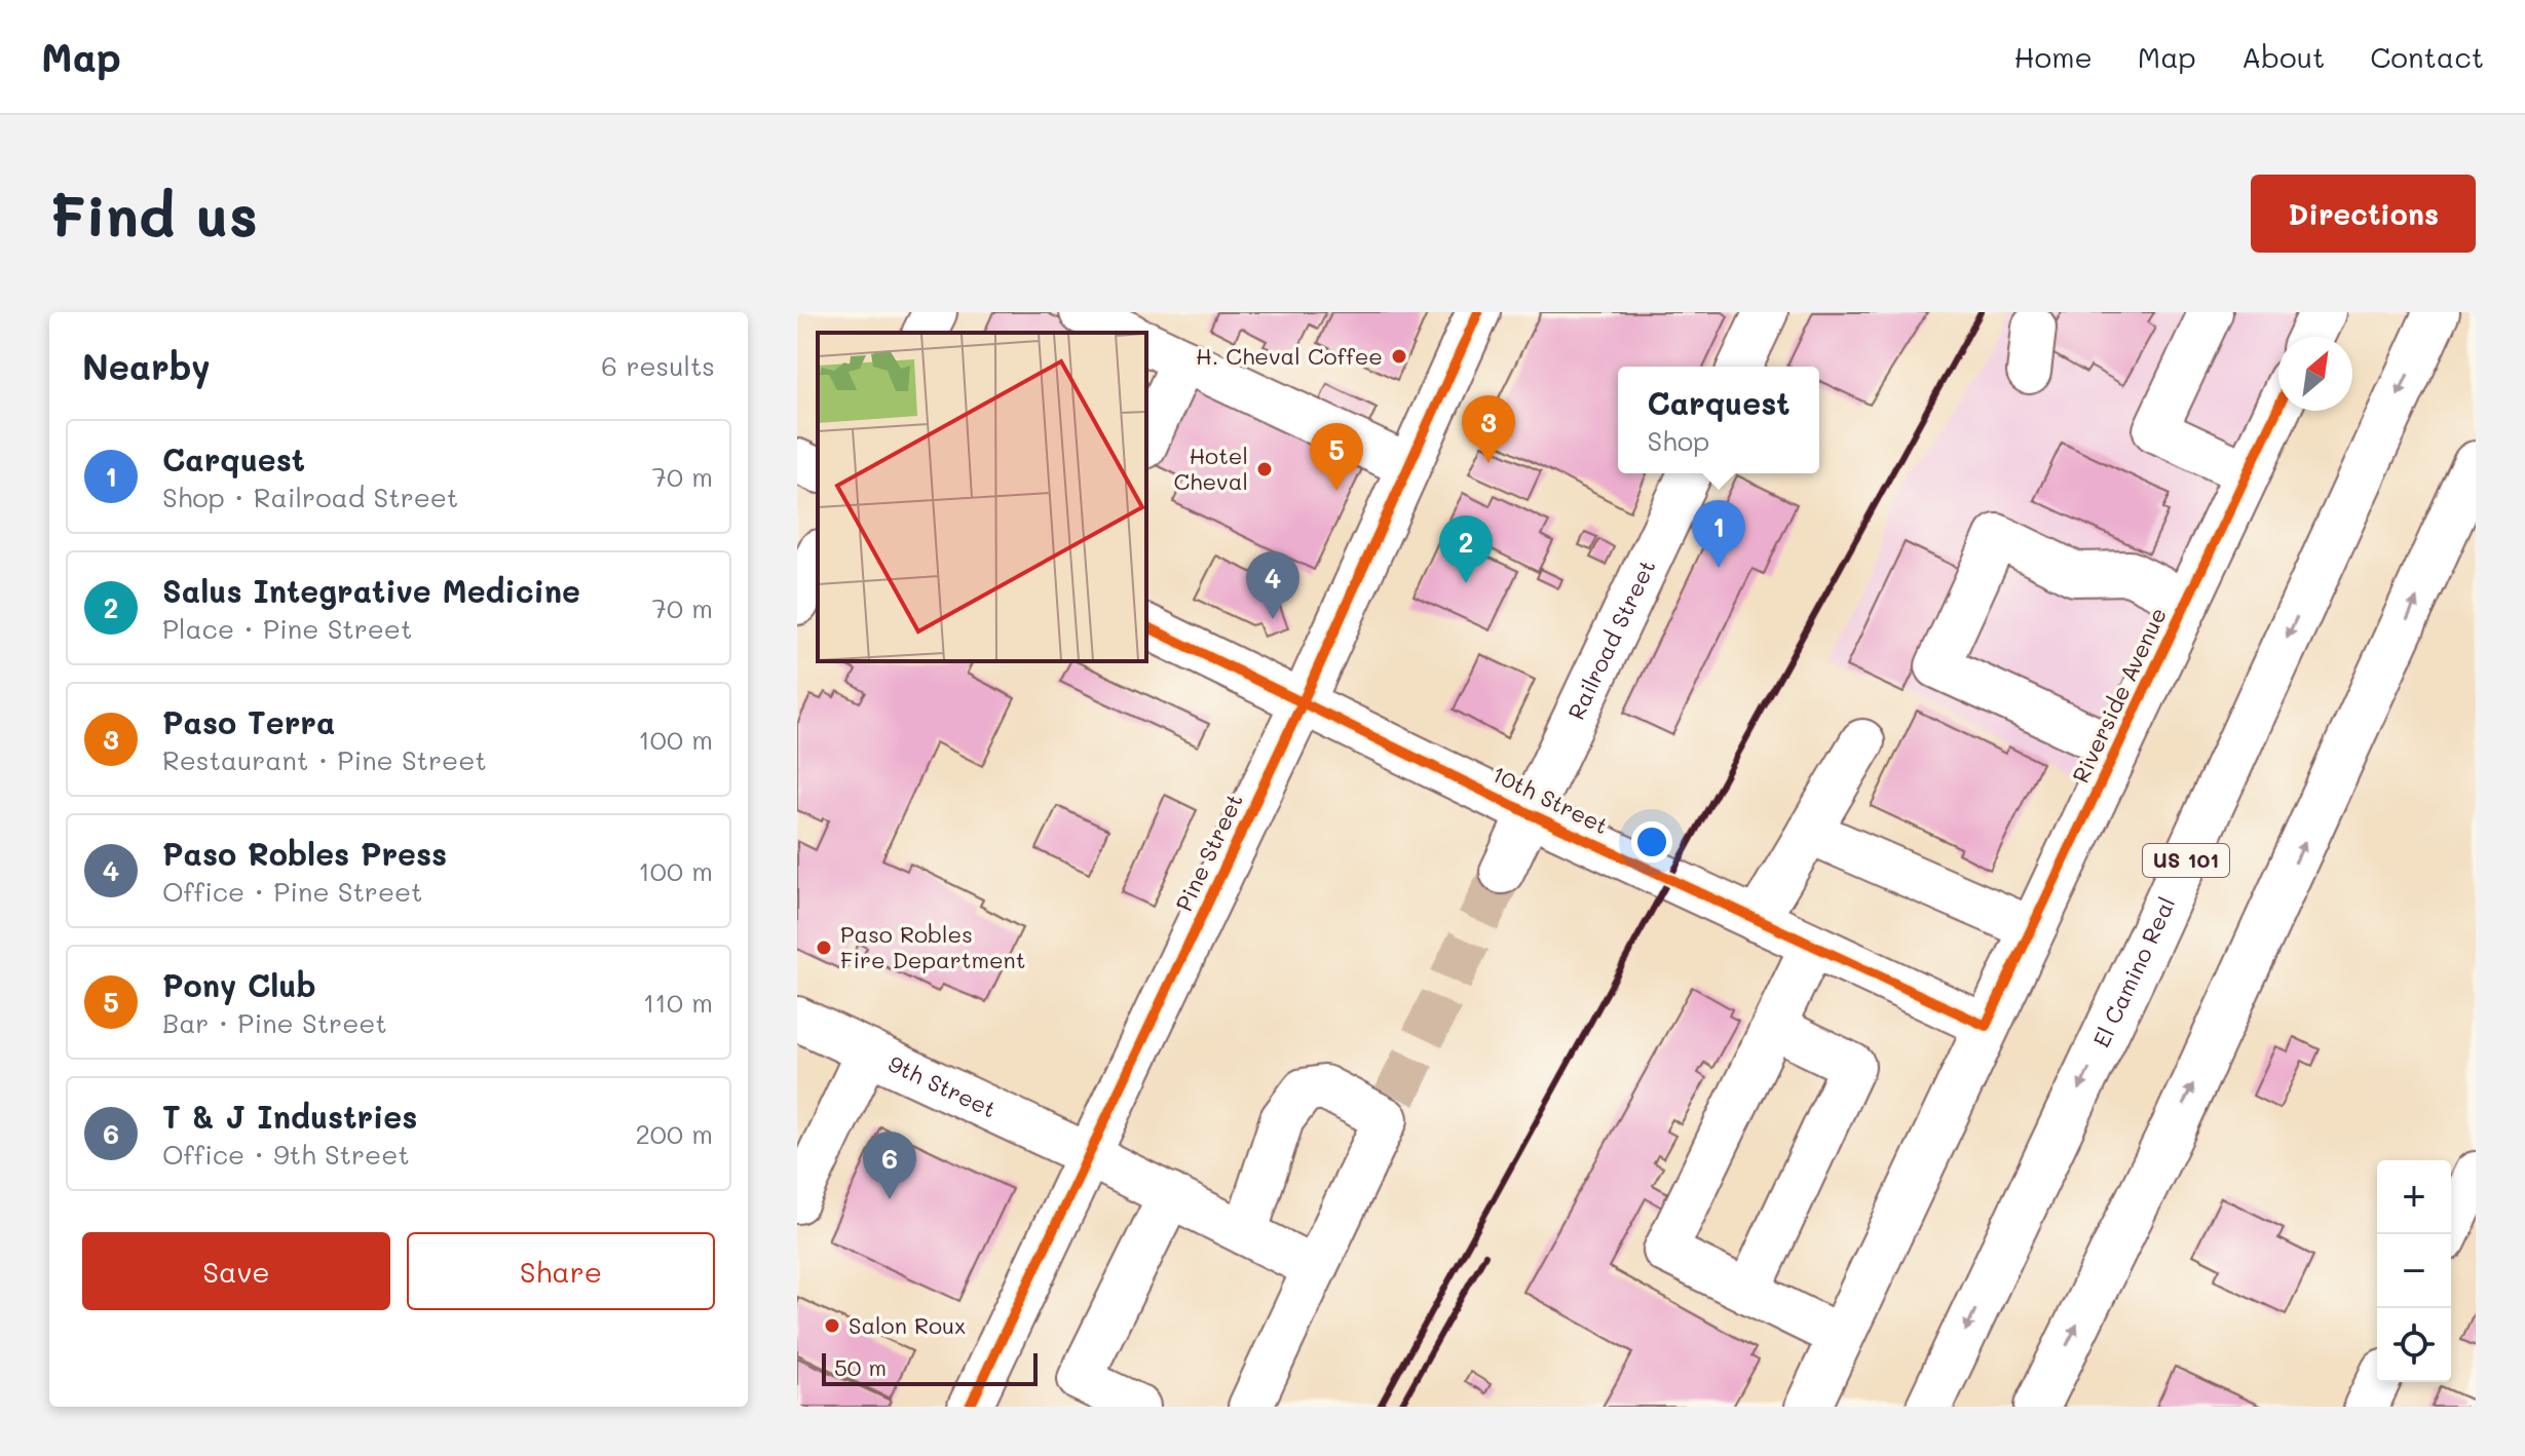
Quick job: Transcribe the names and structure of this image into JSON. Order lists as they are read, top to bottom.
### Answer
{
  "streets": {
    "main road": ["Riverside Avenue", "US 101", "El Camino Real"],
    "street": [
      "Railroad Street",
      "10th Street",
      "Pine Street",
      "9th Street"
    ]
  },
  "crossings": [
    ["Railroad Street", "10th Street"],
    ["Riverside Avenue", "10th Street"],
    ["10th Street", "Pine Street"],
    ["Pine Street", "9th Street"]
  ],
  "places": [
    "H. Cheval Coffee",
    "Hotel Cheval",
    "Paso Robles Fire Department",
    "Salon Roux"
  ],
  "scale_bar": "50 m",
  "north": "top right",
  "page": {
    "header": "Map",
    "nav": [
      "Home",
      "Map",
      "About",
      "Contact"
    ],
    "buttons": [
      "Directions",
      ["Save", "Share"]
    ],
    "title": "Find us",
    "heading": ["Nearby", "6 results"],
    "popup": ["Carquest", "Shop"],
    "pins": [
      "3",
      "5",
      "1",
      "2",
      "4",
      "6"
    ],
    "list": [
      {
        "mark": "1",
        "name": "Carquest",
        "note": "Shop · Railroad Street",
        "value": "70 m"
      },
      {
        "mark": "2",
        "name": "Salus Integrative Medicine",
        "note": "Place · Pine Street",
        "value": "70 m"
      },
      {
        "mark": "3",
        "name": "Paso Terra",
        "note": "Restaurant · Pine Street",
        "value": "100 m"
      },
      {
        "mark": "4",
        "name": "Paso Robles Press",
        "note": "Office · Pine Street",
        "value": "100 m"
      },
      {
        "mark": "5",
        "name": "Pony Club",
        "note": "Bar · Pine Street",
        "value": "110 m"
      },
      {
        "mark": "6",
        "name": "T & J Industries",
        "note": "Office · 9th Street",
        "value": "200 m"
      }
    ],
    "map_buttons": ["+", "−"],
    "scale": "50 m"
  }
}
